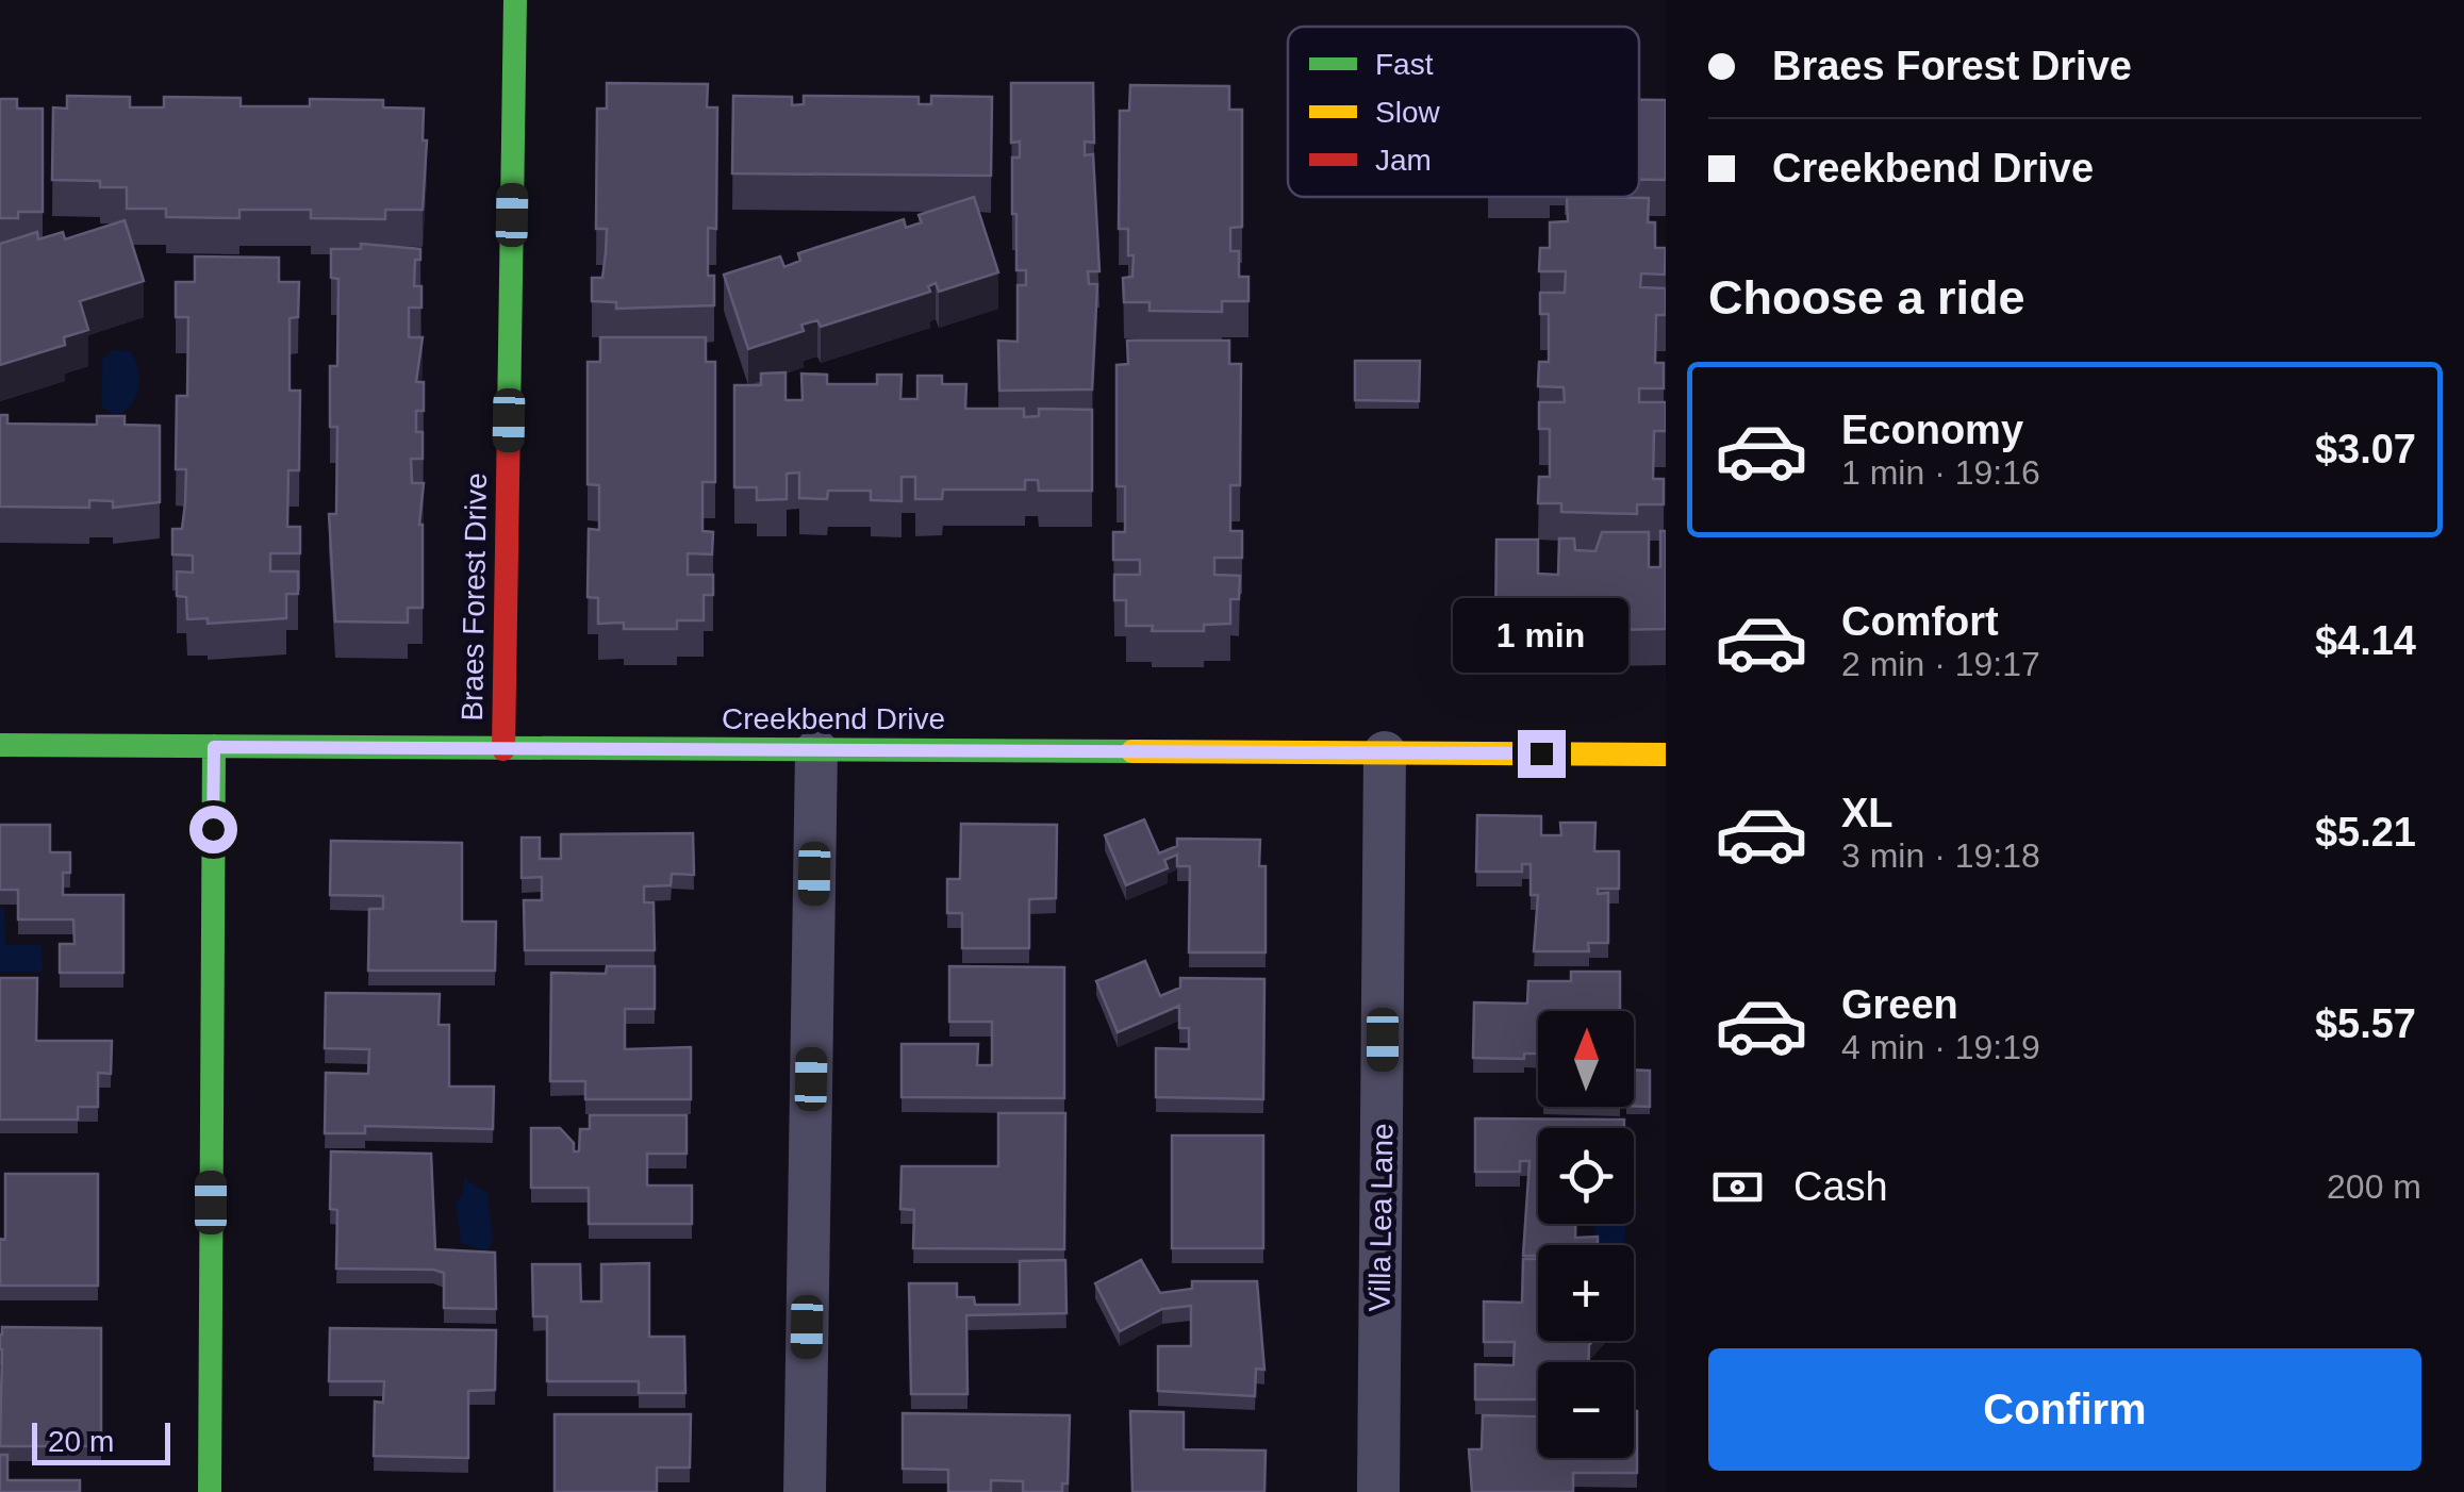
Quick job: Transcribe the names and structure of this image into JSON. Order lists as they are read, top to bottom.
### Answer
{
  "streets": {
    "street": ["Braes Forest Drive", "Creekbend Drive", "Villa Lea Lane"]
  },
  "crossings": [
    ["Braes Forest Drive", "Creekbend Drive"],
    ["Creekbend Drive", "Villa Lea Lane"]
  ],
  "legend": ["Fast", "Slow", "Jam"],
  "scale_bar": "20 m",
  "north": "top",
  "page": {
    "banner": ["Braes Forest Drive", "Creekbend Drive"],
    "heading": "Choose a ride",
    "list": [
      {
        "name": "Economy",
        "note": "1 min · 19:16",
        "value": "$3.07"
      },
      {
        "name": "Comfort",
        "note": "2 min · 19:17",
        "value": "$4.14"
      },
      {
        "name": "XL",
        "note": "3 min · 19:18",
        "value": "$5.21"
      },
      {
        "name": "Green",
        "note": "4 min · 19:19",
        "value": "$5.57"
      }
    ],
    "bubble": "1 min",
    "map_buttons": ["+", "−"],
    "pay": ["Cash", "200 m"],
    "buttons": "Confirm",
    "scale": "20 m"
  }
}
